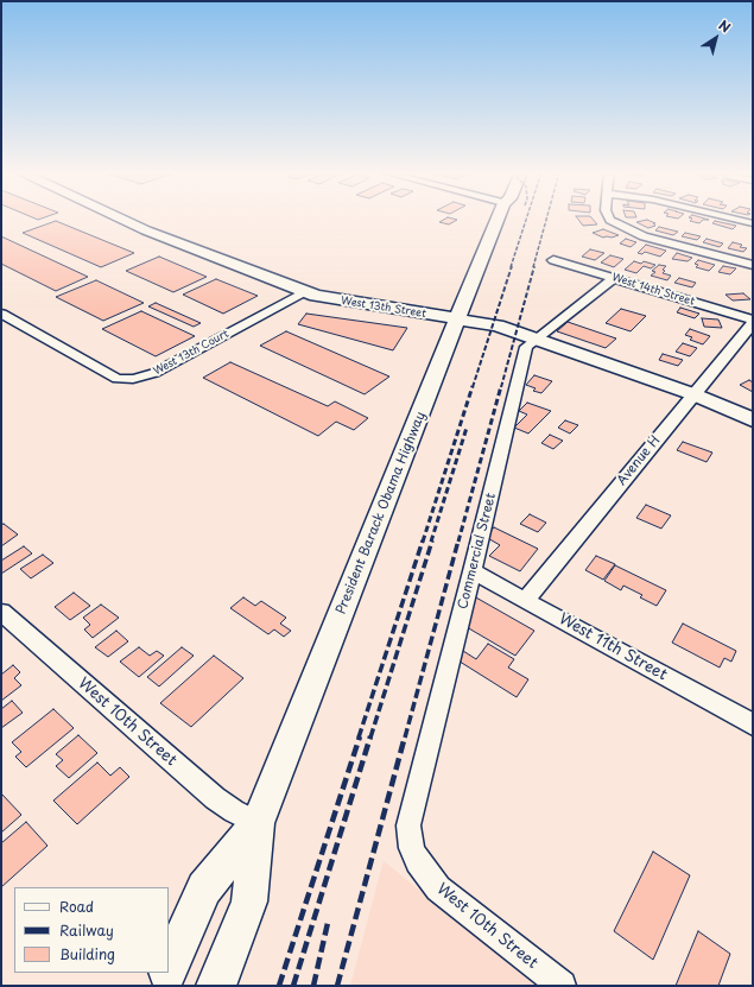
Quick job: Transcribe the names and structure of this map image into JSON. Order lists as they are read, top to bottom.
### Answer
{
  "streets": {
    "main road": ["West 13th Street", "President Barack Obama Highway"],
    "street": [
      "West 14th Street",
      "West 13th Court",
      "Avenue H",
      "Commercial Street",
      "West 11th Street",
      "West 10th Street"
    ]
  },
  "crossings": [
    ["West 14th Street", "Avenue H"],
    ["West 14th Street", "Commercial Street"],
    ["West 13th Street", "West 13th Court"],
    ["West 13th Street", "Avenue H"],
    ["West 13th Street", "President Barack Obama Highway"],
    ["West 13th Street", "Commercial Street"],
    ["Avenue H", "West 11th Street"],
    ["President Barack Obama Highway", "West 10th Street"],
    ["Commercial Street", "West 11th Street"],
    ["Commercial Street", "West 10th Street"]
  ],
  "legend": ["Road", "Railway", "Building"],
  "north": "top right"
}
